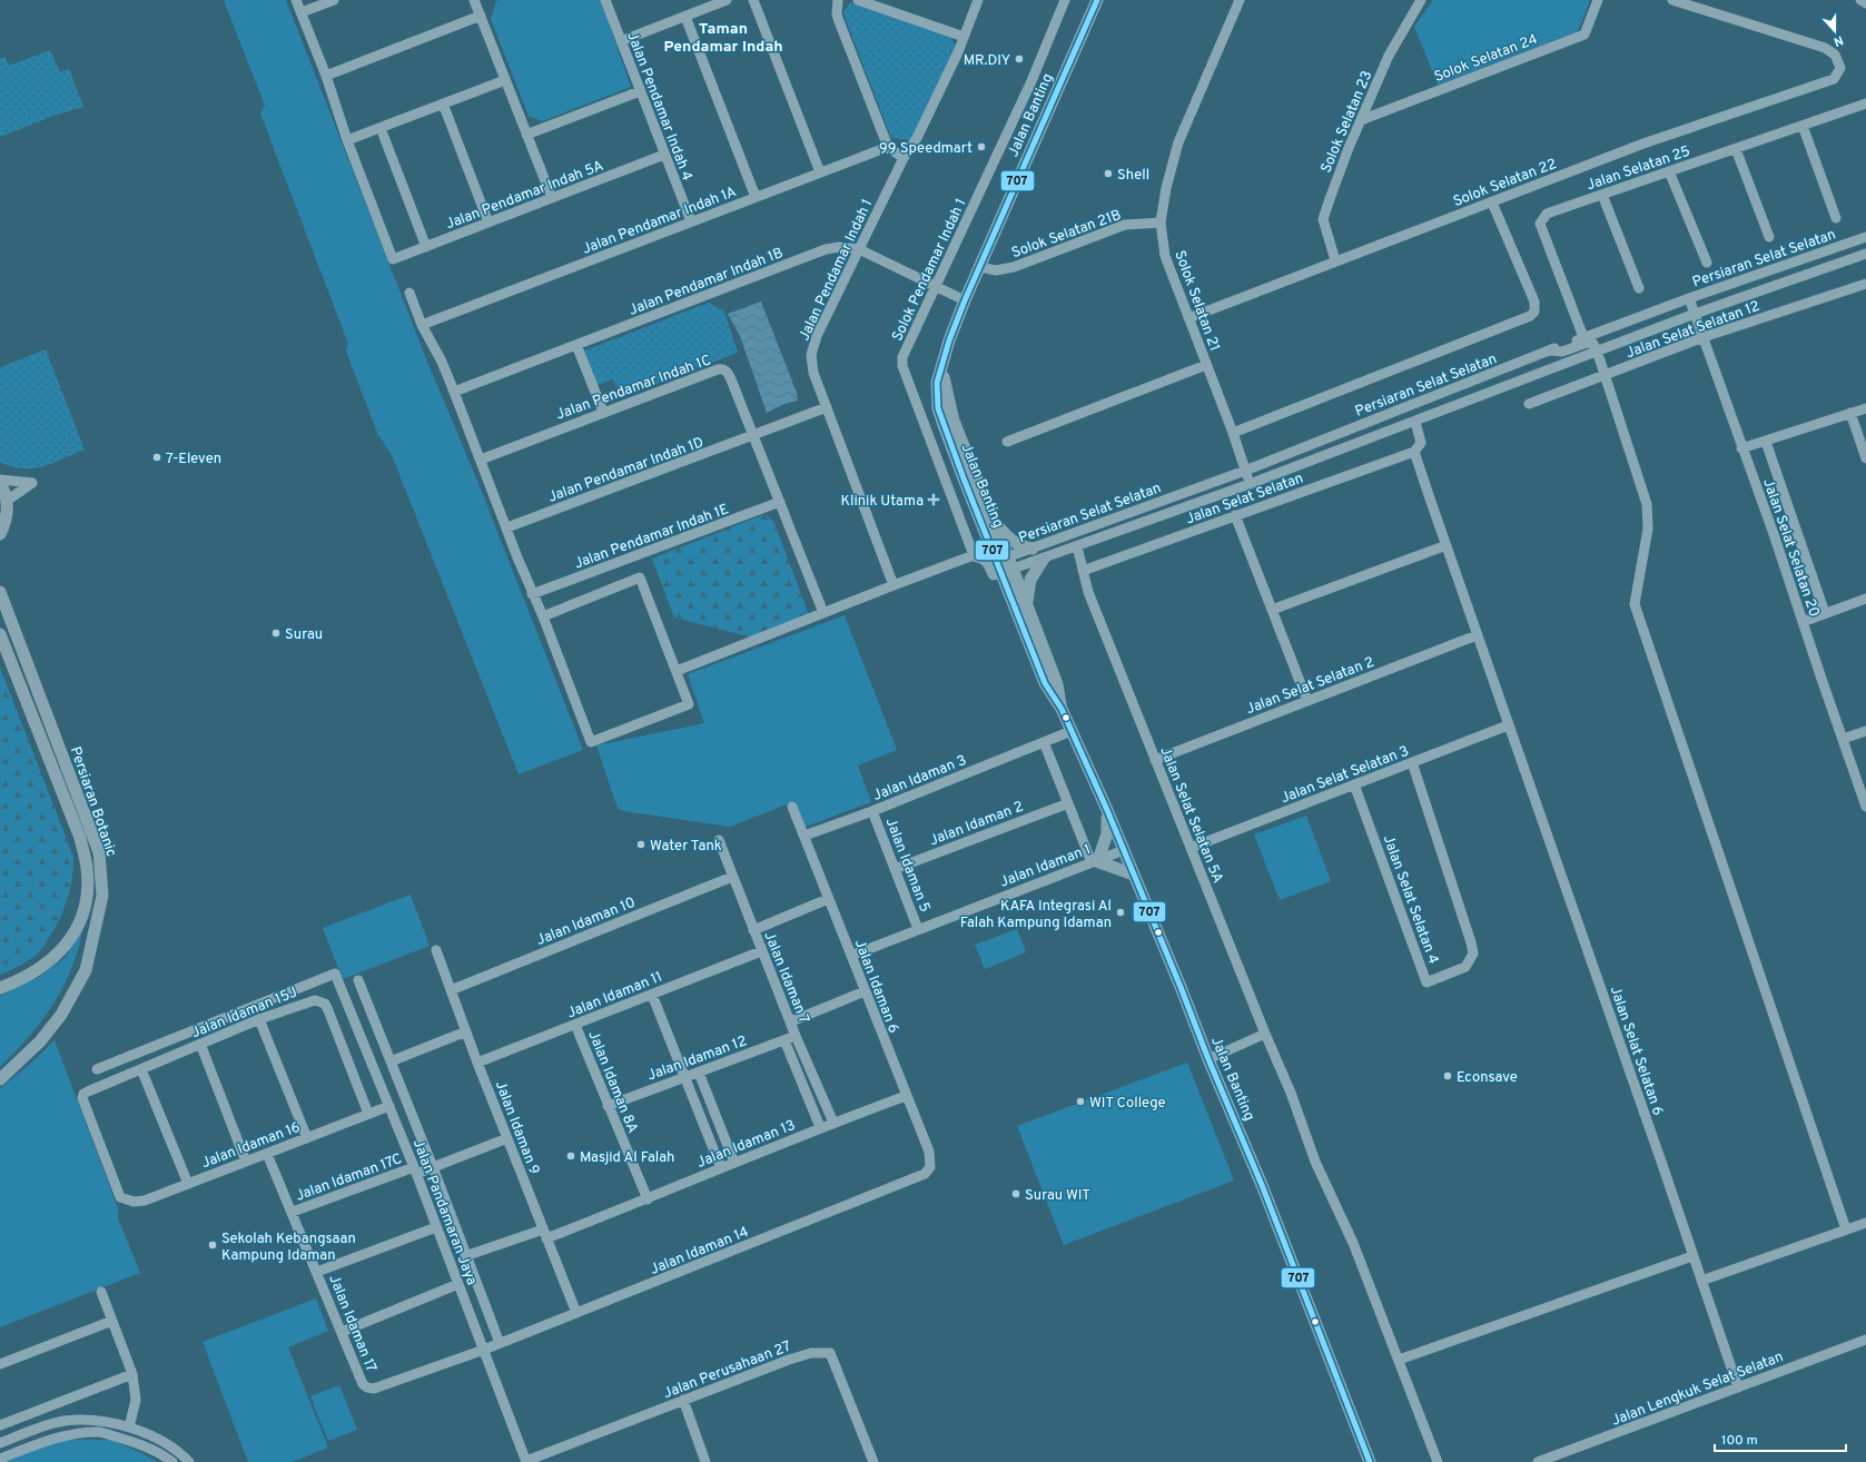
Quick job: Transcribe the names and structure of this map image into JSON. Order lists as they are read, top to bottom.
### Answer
{
  "streets": {
    "main road": ["Jalan Banting", "Persiaran Botanic"],
    "street": [
      "Solok Selatan 24",
      "Jalan Pendamar Indah 4",
      "Solok Selatan 23",
      "Jalan Selatan 25",
      "Solok Selatan 22",
      "Jalan Pendamar Indah 5A",
      "Jalan Pendamar Indah 1A",
      "Solok Selatan 21B",
      "Persiaran Selat Selatan",
      "Jalan Pendamar Indah 1",
      "Solok Pendamar Indah 1",
      "Jalan Pendamar Indah 1B",
      "Solok Selatan 21",
      "Jalan Selat Selatan 12",
      "Jalan Pendamar Indah 1C",
      "Jalan Pendamar Indah 1D",
      "Jalan Selat Selatan",
      "Jalan Pendamar Indah 1E",
      "Jalan Selat Selatan 20",
      "Jalan Selat Selatan 2",
      "Jalan Selat Selatan 3",
      "Jalan Idaman 3",
      "Jalan Selat Selatan 5A",
      "Jalan Idaman 2",
      "Jalan Idaman 5",
      "Jalan Idaman 1",
      "Jalan Selat Selatan 4",
      "Jalan Idaman 10",
      "Jalan Idaman 7",
      "Jalan Idaman 6",
      "Jalan Idaman 11",
      "Jalan Idaman 15J",
      "Jalan Selat Selatan 6",
      "Jalan Idaman 12",
      "Jalan Idaman 8A",
      "Jalan Idaman 9",
      "Jalan Idaman 13",
      "Jalan Idaman 16",
      "Jalan Idaman 17C",
      "Jalan Pandamaran Jaya",
      "Jalan Idaman 14",
      "Jalan Idaman 17",
      "Jalan Perusahaan 27",
      "Jalan Lengkuk Selat Selatan"
    ]
  },
  "crossings": [
    ["Solok Selatan 24", "Solok Selatan 23"],
    ["Jalan Pendamar Indah 4", "Jalan Pendamar Indah 5A"],
    ["Jalan Pendamar Indah 4", "Jalan Pendamar Indah 1A"],
    ["Jalan Banting", "Solok Selatan 21B"],
    ["Jalan Banting", "Persiaran Selat Selatan"],
    ["Jalan Banting", "Jalan Pendamar Indah 1B"],
    ["Jalan Banting", "Jalan Idaman 3"],
    ["Jalan Banting", "Jalan Idaman 1"],
    ["Solok Selatan 23", "Solok Selatan 22"],
    ["Jalan Selatan 25", "Persiaran Selat Selatan"],
    ["Solok Selatan 22", "Solok Selatan 21"],
    ["Solok Selatan 21B", "Solok Selatan 21"],
    ["Persiaran Selat Selatan", "Solok Selatan 21"],
    ["Persiaran Selat Selatan", "Jalan Selat Selatan 20"],
    ["Persiaran Selat Selatan", "Jalan Selat Selatan 5A"],
    ["Jalan Pendamar Indah 1", "Jalan Pendamar Indah 1B"],
    ["Jalan Pendamar Indah 1", "Jalan Pendamar Indah 1D"],
    ["Solok Pendamar Indah 1", "Jalan Pendamar Indah 1B"],
    ["Jalan Selat Selatan 12", "Jalan Selat Selatan 20"],
    ["Jalan Pendamar Indah 1C", "Jalan Pendamar Indah 1D"],
    ["Jalan Pendamar Indah 1C", "Jalan Pendamar Indah 1E"],
    ["Jalan Selat Selatan", "Jalan Selat Selatan 5A"],
    ["Jalan Selat Selatan", "Jalan Selat Selatan 6"],
    ["Jalan Selat Selatan 2", "Jalan Selat Selatan 5A"],
    ["Jalan Selat Selatan 2", "Jalan Selat Selatan 6"],
    ["Jalan Selat Selatan 3", "Jalan Selat Selatan 5A"],
    ["Jalan Selat Selatan 3", "Jalan Selat Selatan 4"],
    ["Jalan Selat Selatan 3", "Jalan Selat Selatan 6"],
    ["Jalan Idaman 3", "Jalan Idaman 5"],
    ["Jalan Idaman 3", "Jalan Idaman 6"],
    ["Jalan Idaman 2", "Jalan Idaman 5"],
    ["Jalan Idaman 5", "Jalan Idaman 1"],
    ["Jalan Idaman 1", "Jalan Idaman 6"],
    ["Jalan Idaman 10", "Jalan Idaman 7"],
    ["Jalan Idaman 10", "Jalan Idaman 9"],
    ["Jalan Idaman 7", "Jalan Idaman 11"],
    ["Jalan Idaman 7", "Jalan Idaman 12"],
    ["Jalan Idaman 7", "Jalan Idaman 13"],
    ["Jalan Idaman 6", "Jalan Idaman 13"],
    ["Jalan Idaman 6", "Jalan Idaman 14"],
    ["Jalan Idaman 11", "Jalan Idaman 8A"],
    ["Jalan Idaman 11", "Jalan Idaman 9"],
    ["Jalan Idaman 15J", "Jalan Idaman 16"],
    ["Jalan Selat Selatan 6", "Jalan Lengkuk Selat Selatan"],
    ["Jalan Idaman 12", "Jalan Idaman 8A"],
    ["Jalan Idaman 8A", "Jalan Idaman 13"],
    ["Jalan Idaman 9", "Jalan Idaman 13"],
    ["Jalan Idaman 9", "Jalan Idaman 17C"],
    ["Jalan Idaman 9", "Jalan Idaman 14"],
    ["Jalan Idaman 13", "Jalan Pandamaran Jaya"],
    ["Jalan Idaman 16", "Jalan Pandamaran Jaya"],
    ["Jalan Idaman 16", "Jalan Idaman 17"],
    ["Jalan Idaman 17C", "Jalan Pandamaran Jaya"],
    ["Jalan Idaman 17C", "Jalan Idaman 17"],
    ["Jalan Pandamaran Jaya", "Jalan Idaman 14"],
    ["Jalan Pandamaran Jaya", "Jalan Idaman 17"],
    ["Jalan Pandamaran Jaya", "Jalan Perusahaan 27"],
    ["Jalan Idaman 14", "Jalan Idaman 17"]
  ],
  "districts": ["Taman Pendamar Indah"],
  "places": {
    "other": [
      "MR.DIY",
      "99 Speedmart",
      "Shell",
      "7-Eleven",
      "Surau",
      "Water Tank",
      "KAFA Integrasi Al Falah Kampung Idaman",
      "Econsave",
      "WIT College",
      "Masjid Al Falah",
      "Surau WIT",
      "Sekolah Kebangsaan Kampung Idaman"
    ],
    "health": ["Klinik Utama"]
  },
  "lines": ["transit line 707"],
  "scale_bar": "100 m",
  "north": "bottom"
}
